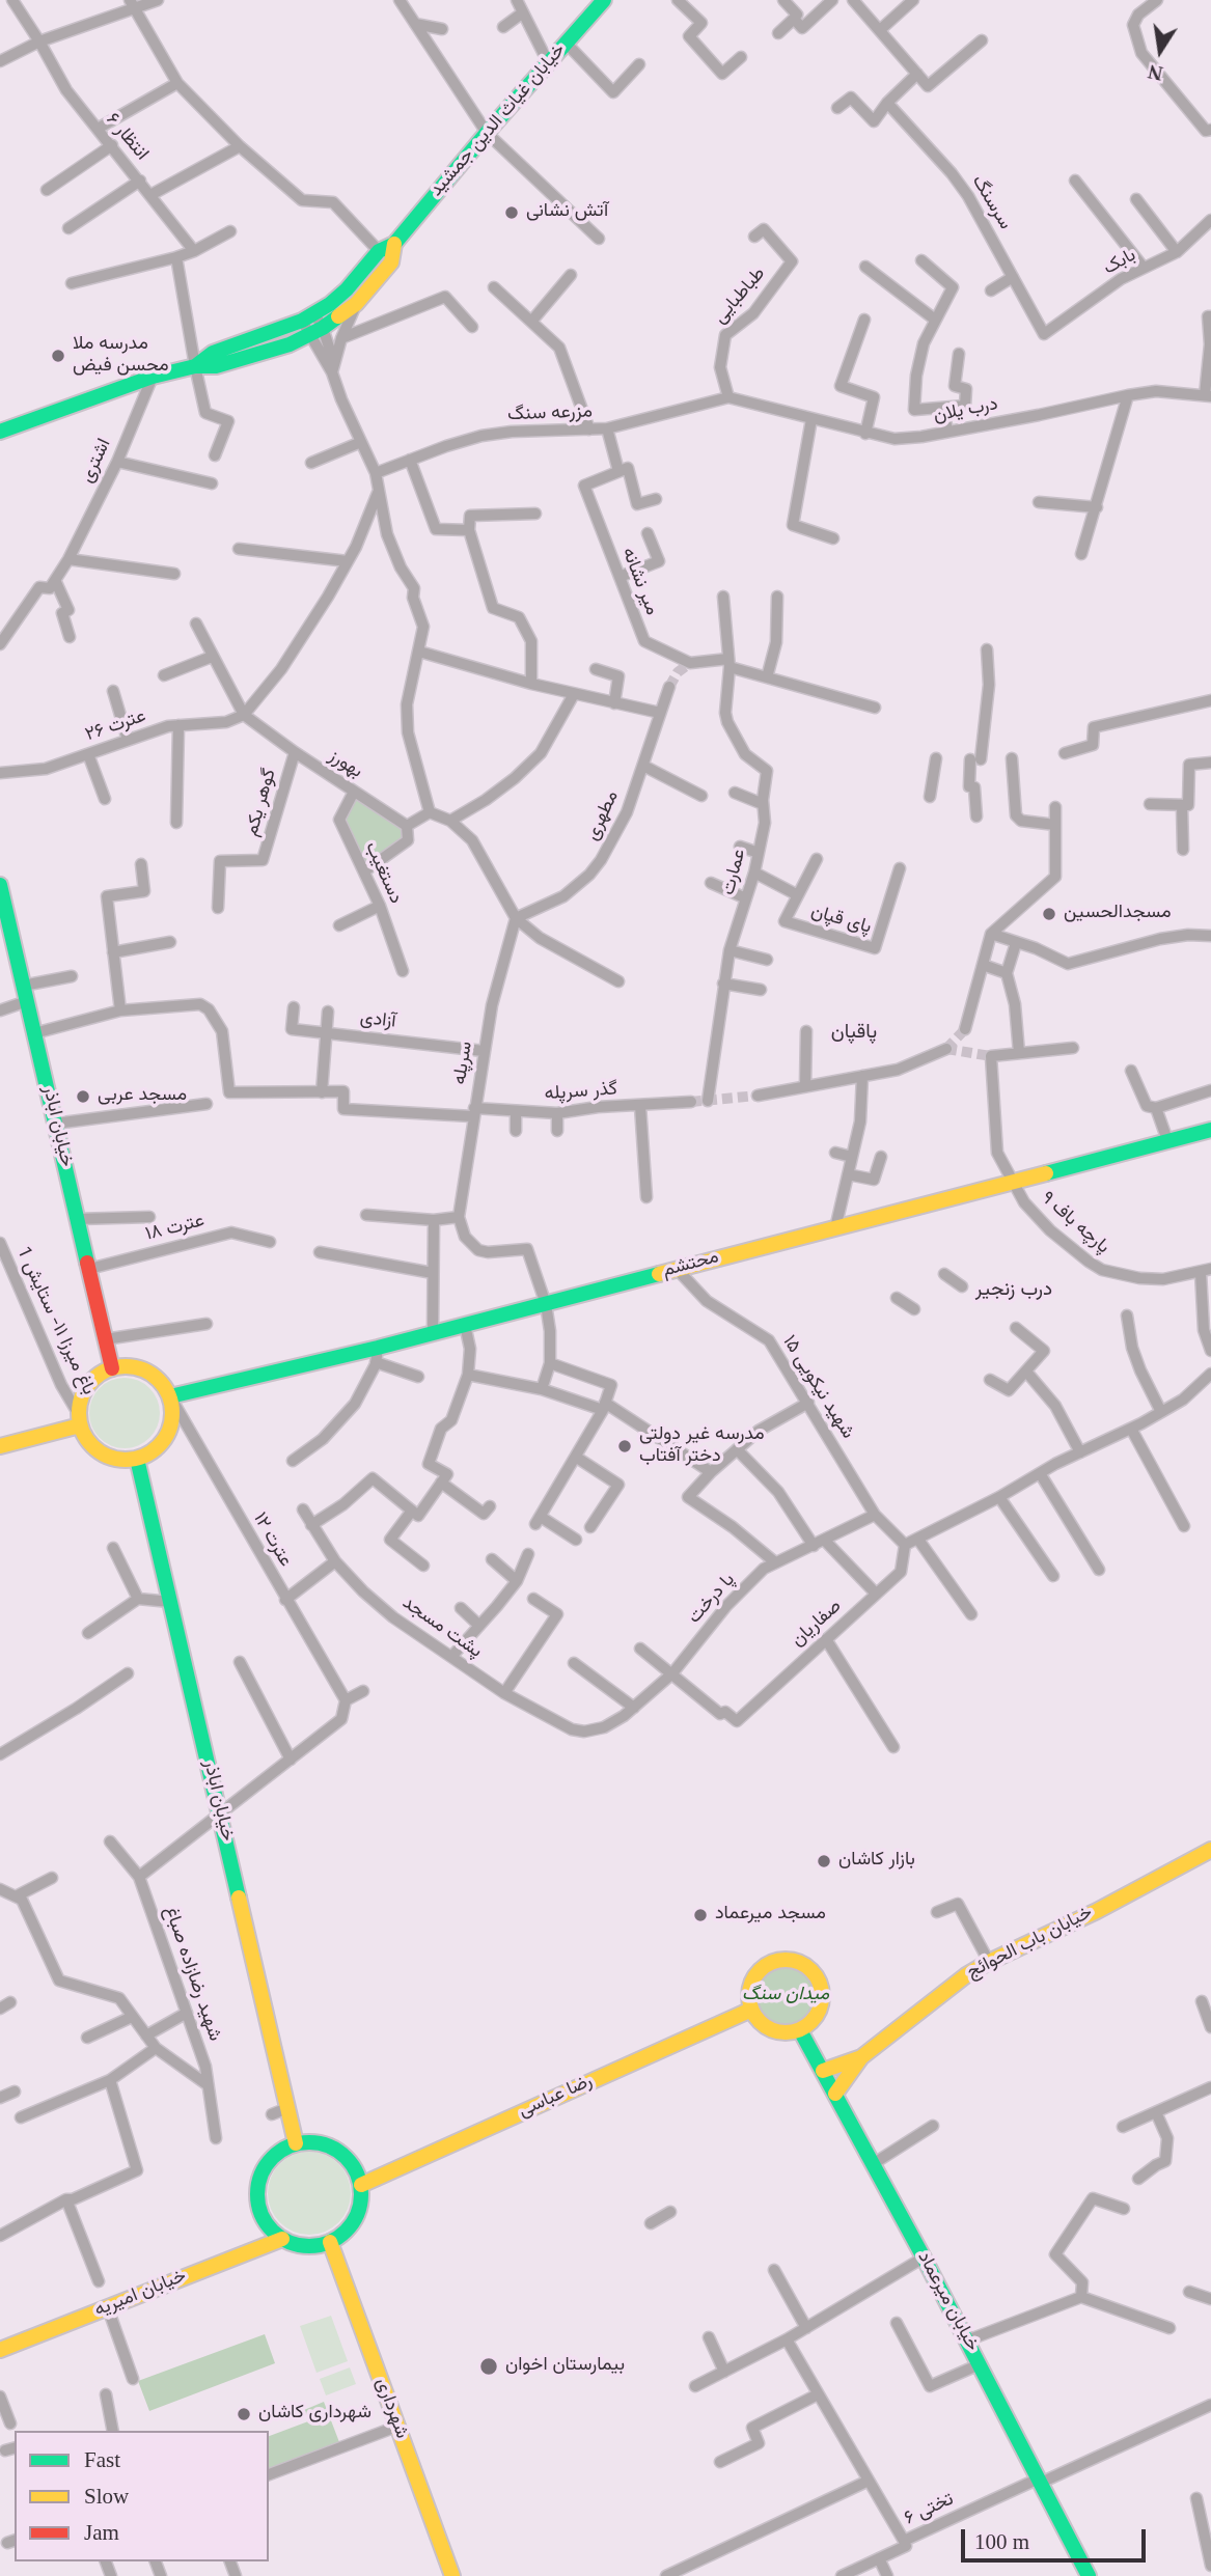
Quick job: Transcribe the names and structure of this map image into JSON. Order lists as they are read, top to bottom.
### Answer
{
  "streets": {
    "main road": [
      "خیابان غیاث الدین جمشید",
      "خیابان اباذر",
      "محتشم",
      "خیابان باب الحوائج",
      "رضا عباسی",
      "خیابان امیریه",
      "خیابان میرعماد",
      "شهرداری"
    ],
    "street": [
      "انتظار ۶",
      "سرسنگ",
      "بابک",
      "طباطبایی",
      "درب یلان",
      "مزرعه سنگ",
      "اشتری",
      "میر نشانه",
      "عترت ۲۶",
      "بهورز",
      "گوهر یکم",
      "مطهری",
      "عمارت",
      "دستغیب",
      "پای قپان",
      "آزادی",
      "سرپله",
      "گذر سرپله",
      "پارچه باف ۹",
      "عترت ۱۸",
      "باغ میرزا ۱۱- ستایش 1",
      "شهید نیکویی ۱۵",
      "عترت ۱۲",
      "پا درخت",
      "صفاریان",
      "پشت مسجد",
      "شهید رضازاده صباغ",
      "تختی ۶"
    ]
  },
  "crossings": [
    ["خیابان غیاث الدین جمشید", "اشتری"],
    ["سرسنگ", "بابک"],
    ["طباطبایی", "درب یلان"],
    ["طباطبایی", "مزرعه سنگ"],
    ["درب یلان", "مزرعه سنگ"],
    ["میر نشانه", "عمارت"],
    ["عترت ۲۶", "بهورز"],
    ["بهورز", "گوهر یکم"],
    ["بهورز", "دستغیب"],
    ["مطهری", "سرپله"],
    ["آزادی", "سرپله"],
    ["سرپله", "گذر سرپله"],
    ["خیابان اباذر", "عترت ۱۸"],
    ["خیابان اباذر", "محتشم"],
    ["خیابان اباذر", "باغ میرزا ۱۱- ستایش 1"],
    ["خیابان اباذر", "عترت ۱۲"],
    ["خیابان اباذر", "رضا عباسی"],
    ["خیابان اباذر", "خیابان امیریه"],
    ["خیابان اباذر", "شهرداری"],
    ["پارچه باف ۹", "محتشم"],
    ["محتشم", "باغ میرزا ۱۱- ستایش 1"],
    ["محتشم", "شهید نیکویی ۱۵"],
    ["محتشم", "عترت ۱۲"],
    ["باغ میرزا ۱۱- ستایش 1", "عترت ۱۲"],
    ["شهید نیکویی ۱۵", "پا درخت"],
    ["شهید نیکویی ۱۵", "صفاریان"],
    ["پا درخت", "صفاریان"],
    ["پا درخت", "پشت مسجد"],
    ["رضا عباسی", "خیابان امیریه"],
    ["رضا عباسی", "خیابان میرعماد"],
    ["رضا عباسی", "شهرداری"],
    ["خیابان امیریه", "شهرداری"],
    ["خیابان میرعماد", "تختی ۶"]
  ],
  "districts": ["پاقپان", "درب زنجیر"],
  "parks": ["میدان سنگ"],
  "places": [
    "آتش نشانی",
    "مدرسه ملا محسن فیض",
    "مسجدالحسین",
    "مسجد عربی",
    "مدرسه غیر دولتی دختر آفتاب",
    "بازار کاشان",
    "مسجد میرعماد",
    "بیمارستان اخوان",
    "شهرداری کاشان"
  ],
  "legend": ["Fast", "Slow", "Jam"],
  "scale_bar": "100 m",
  "north": "bottom"
}
